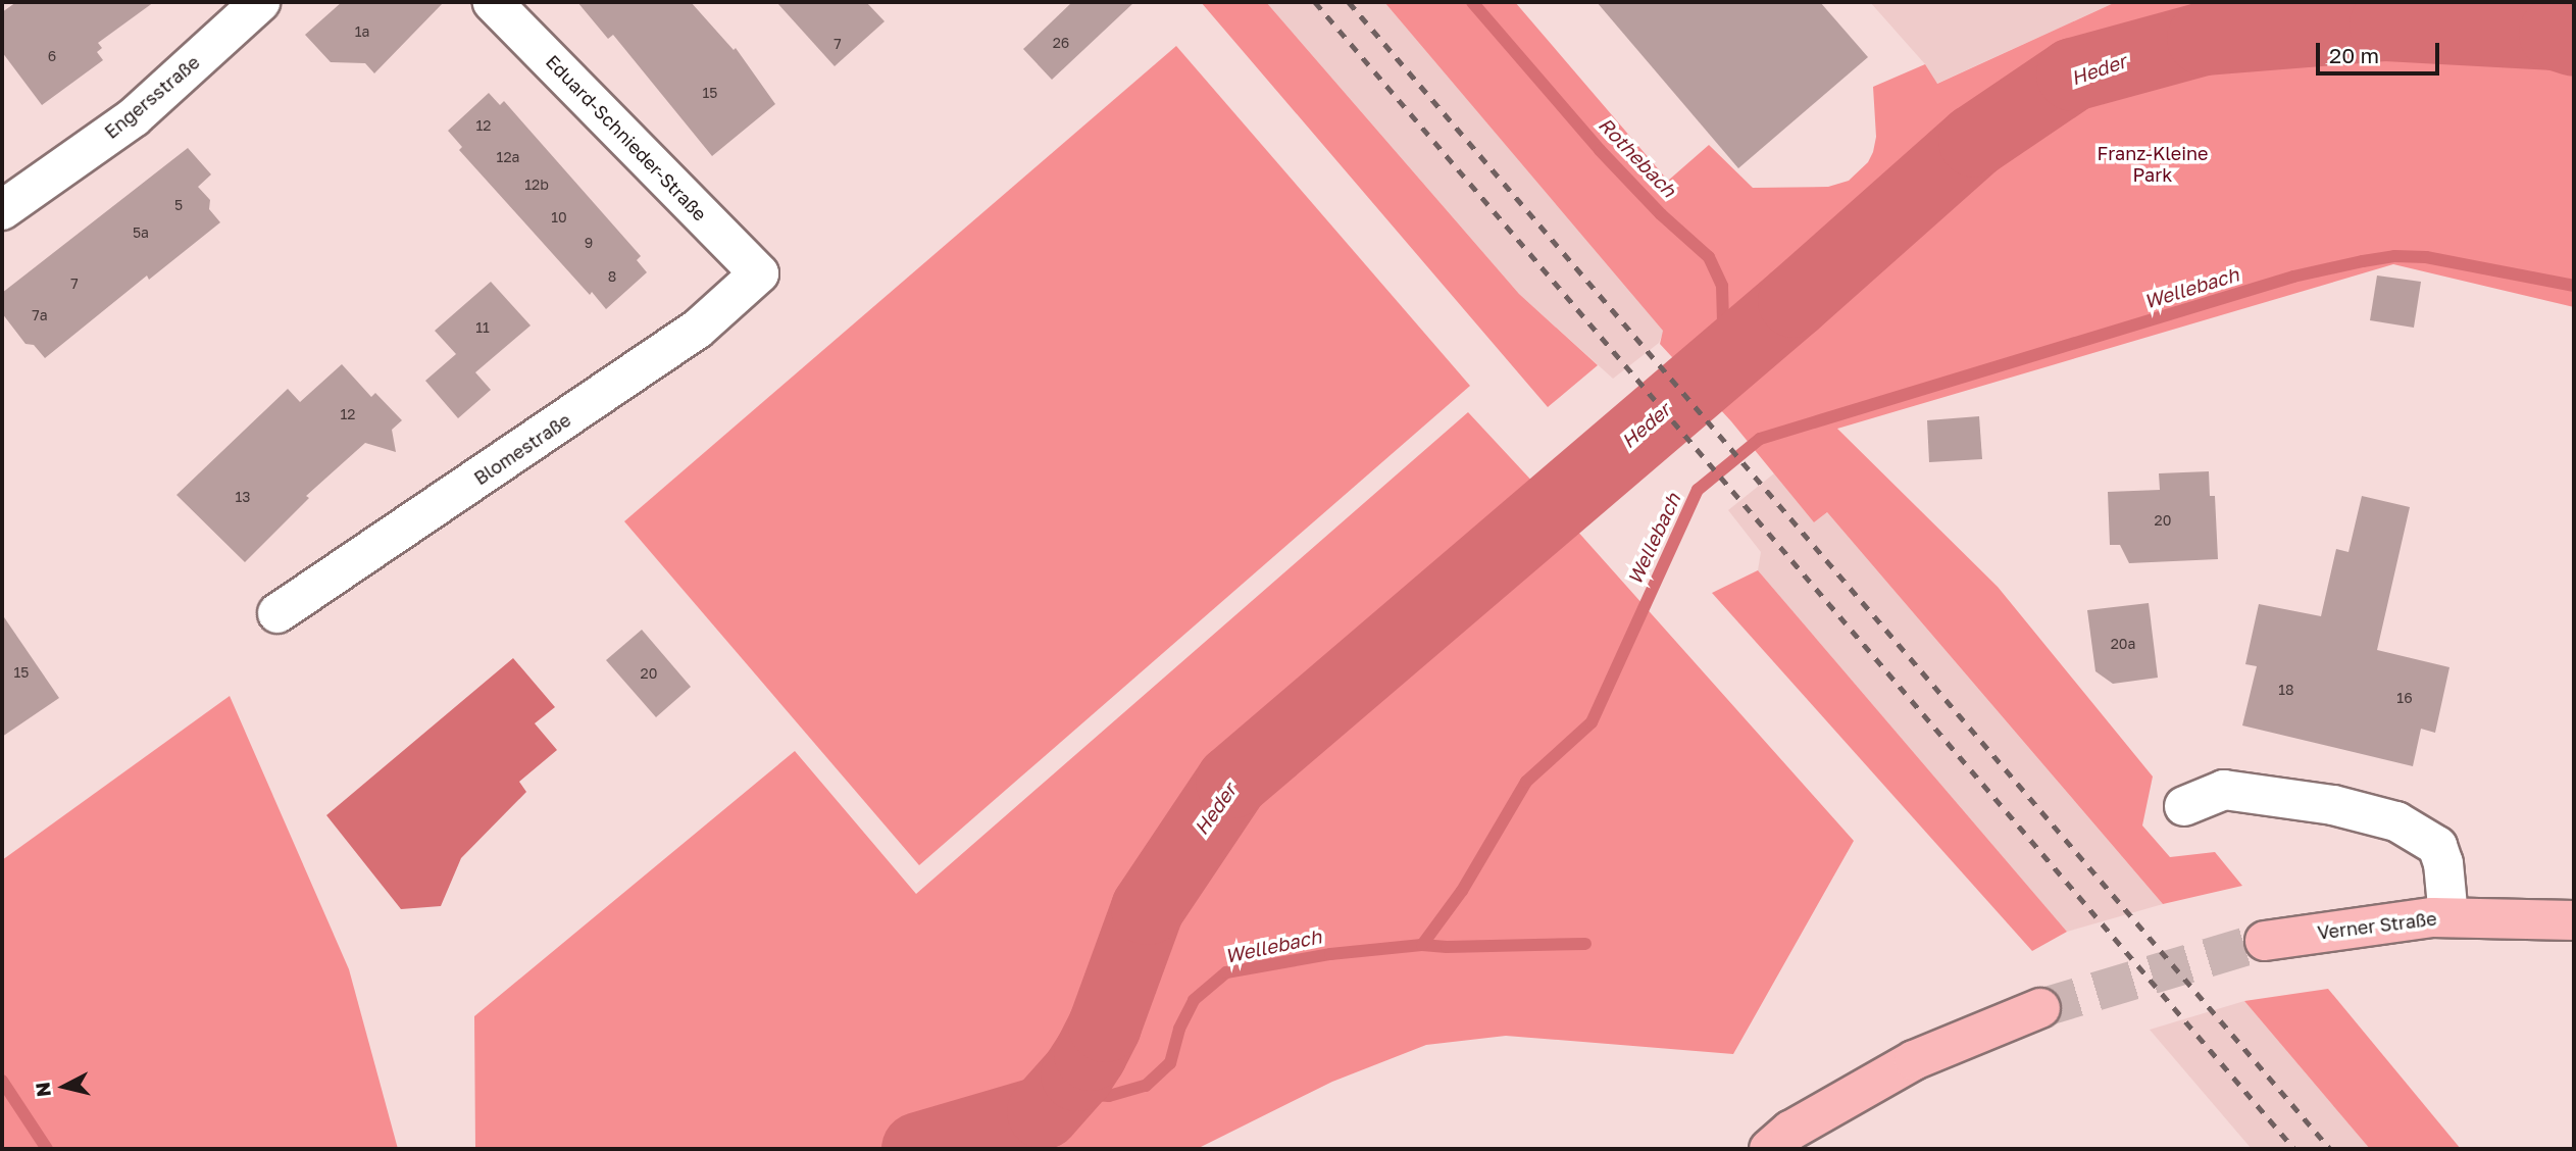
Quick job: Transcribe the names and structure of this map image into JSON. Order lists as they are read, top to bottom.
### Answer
{
  "streets": {
    "main road": ["Verner Straße"],
    "street": ["Engersstraße", "Eduard-Schnieder-Straße", "Blomestraße"]
  },
  "crossings": [
    ["Eduard-Schnieder-Straße", "Blomestraße"]
  ],
  "water": ["Heder", "Rothebach", "Wellebach"],
  "parks": ["Franz-Kleine Park"],
  "house_numbers": [
    "1a",
    "26",
    "7",
    "6",
    "15",
    "12",
    "12a",
    "12b",
    "5",
    "10",
    "5a",
    "9",
    "8",
    "7",
    "7a",
    "11",
    "12",
    "13",
    "20",
    "20a",
    "15",
    "20",
    "18",
    "16"
  ],
  "scale_bar": "20 m",
  "north": "left"
}
